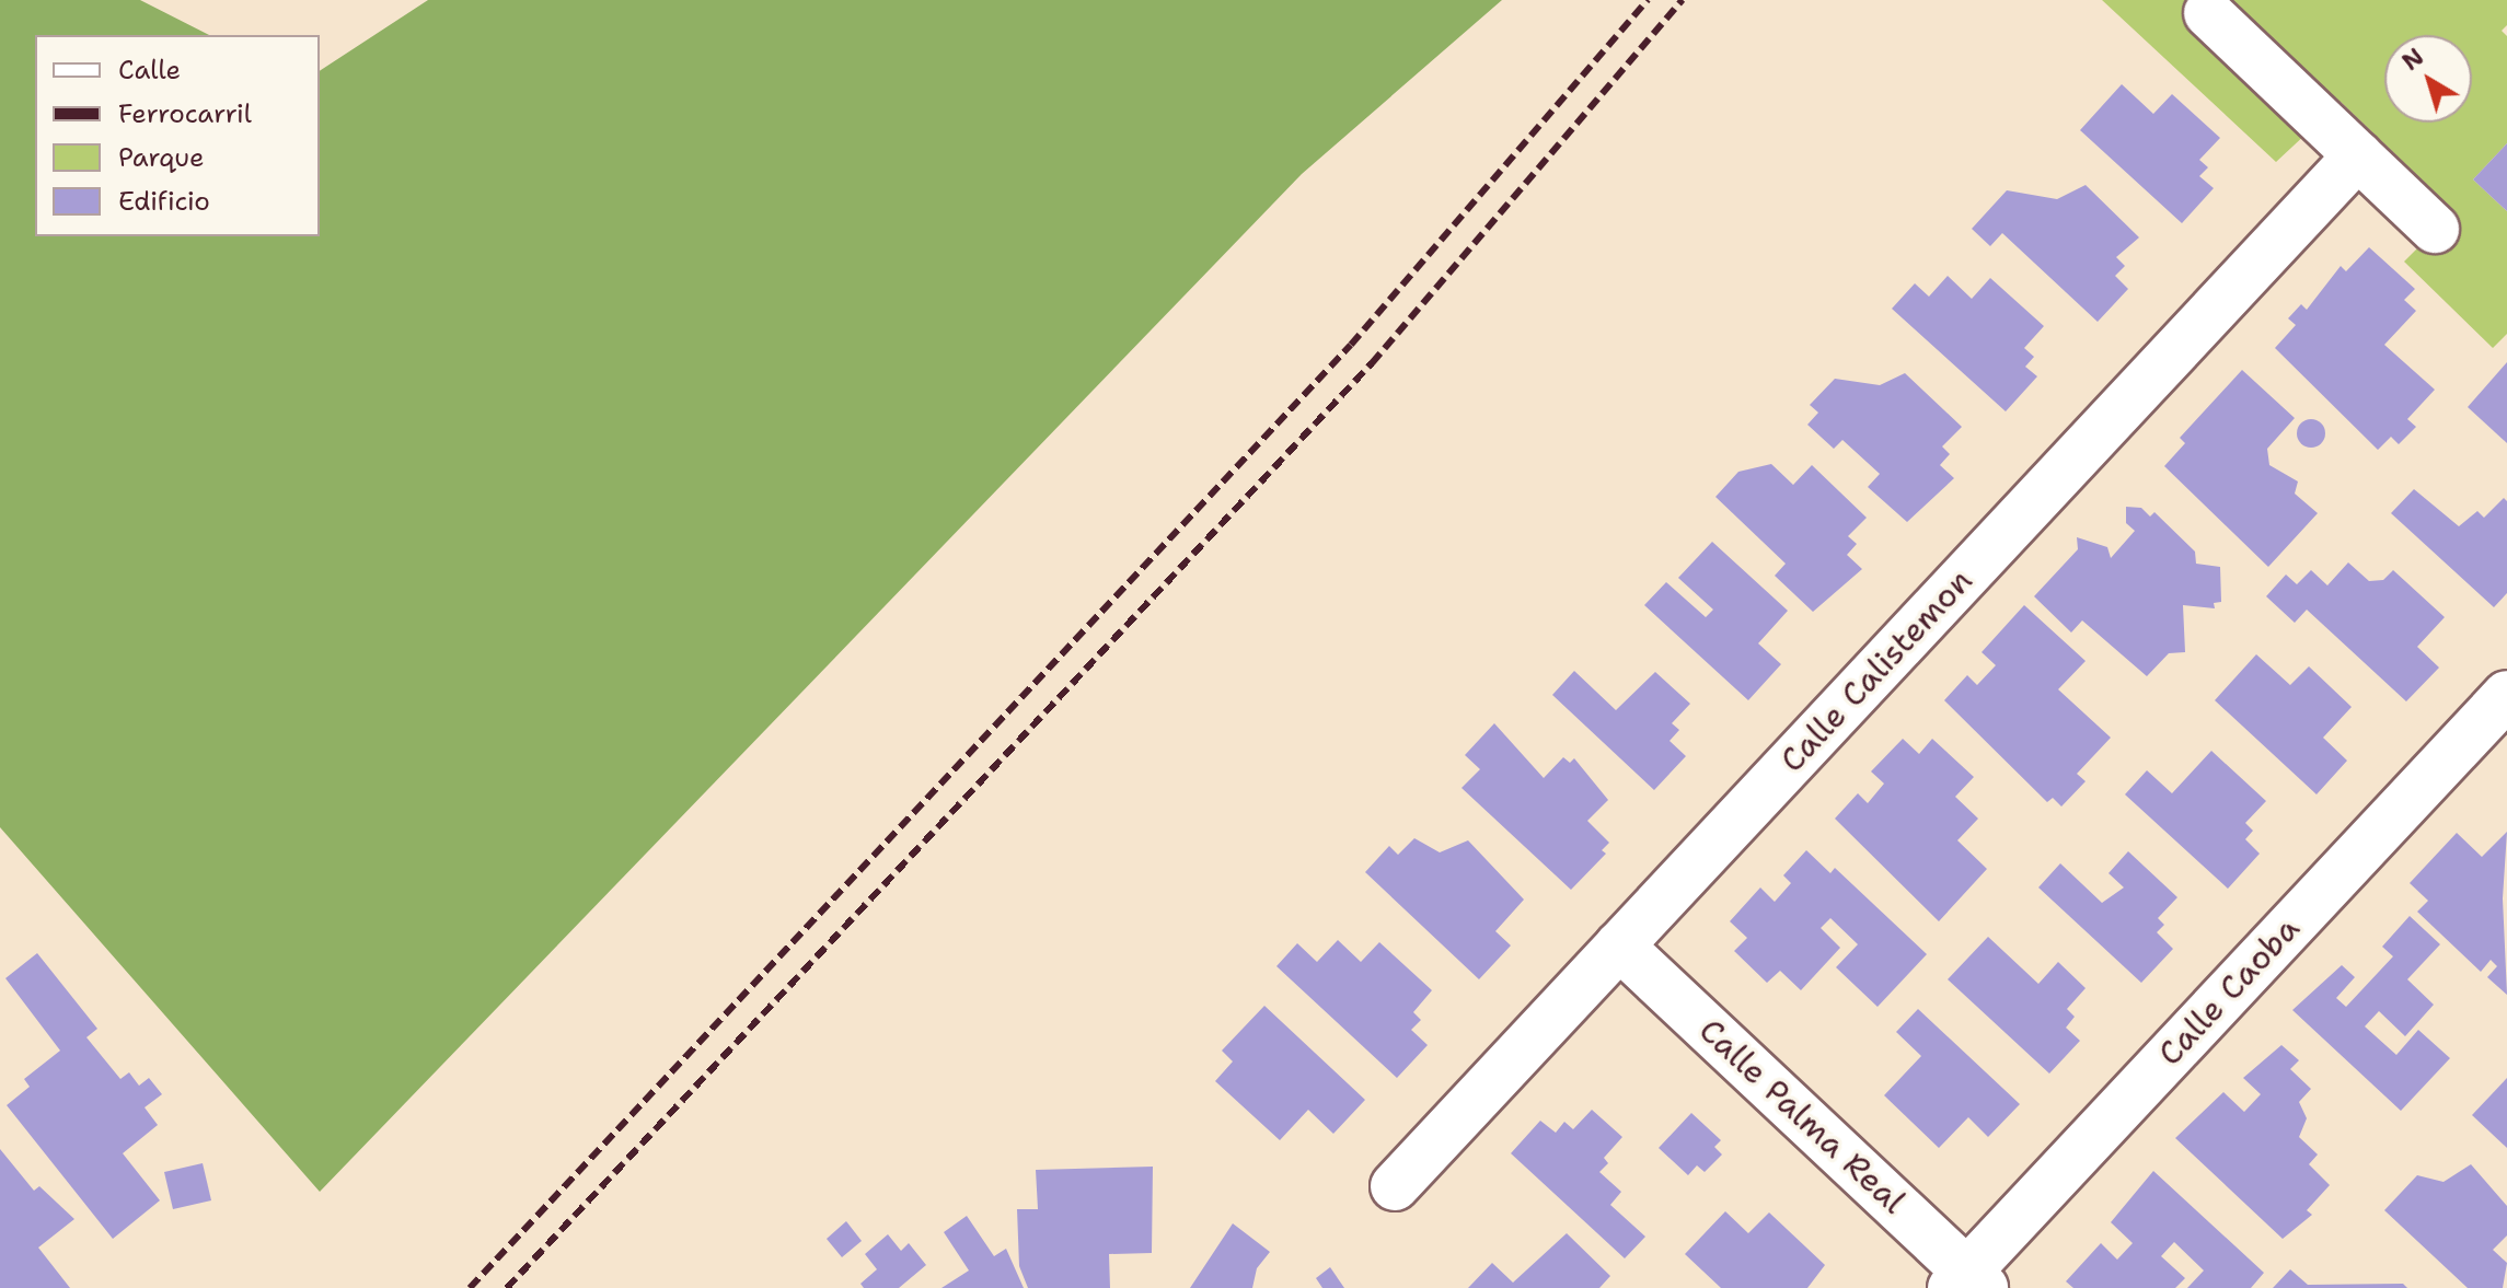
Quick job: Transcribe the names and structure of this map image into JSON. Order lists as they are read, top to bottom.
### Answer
{
  "streets": {
    "street": ["Calle Calistemon", "Calle Caoba", "Calle Palma Real"]
  },
  "crossings": [
    ["Calle Calistemon", "Calle Palma Real"],
    ["Calle Caoba", "Calle Palma Real"]
  ],
  "legend": [
    "Calle",
    "Ferrocarril",
    "Parque",
    "Edificio"
  ],
  "north": "top left"
}
